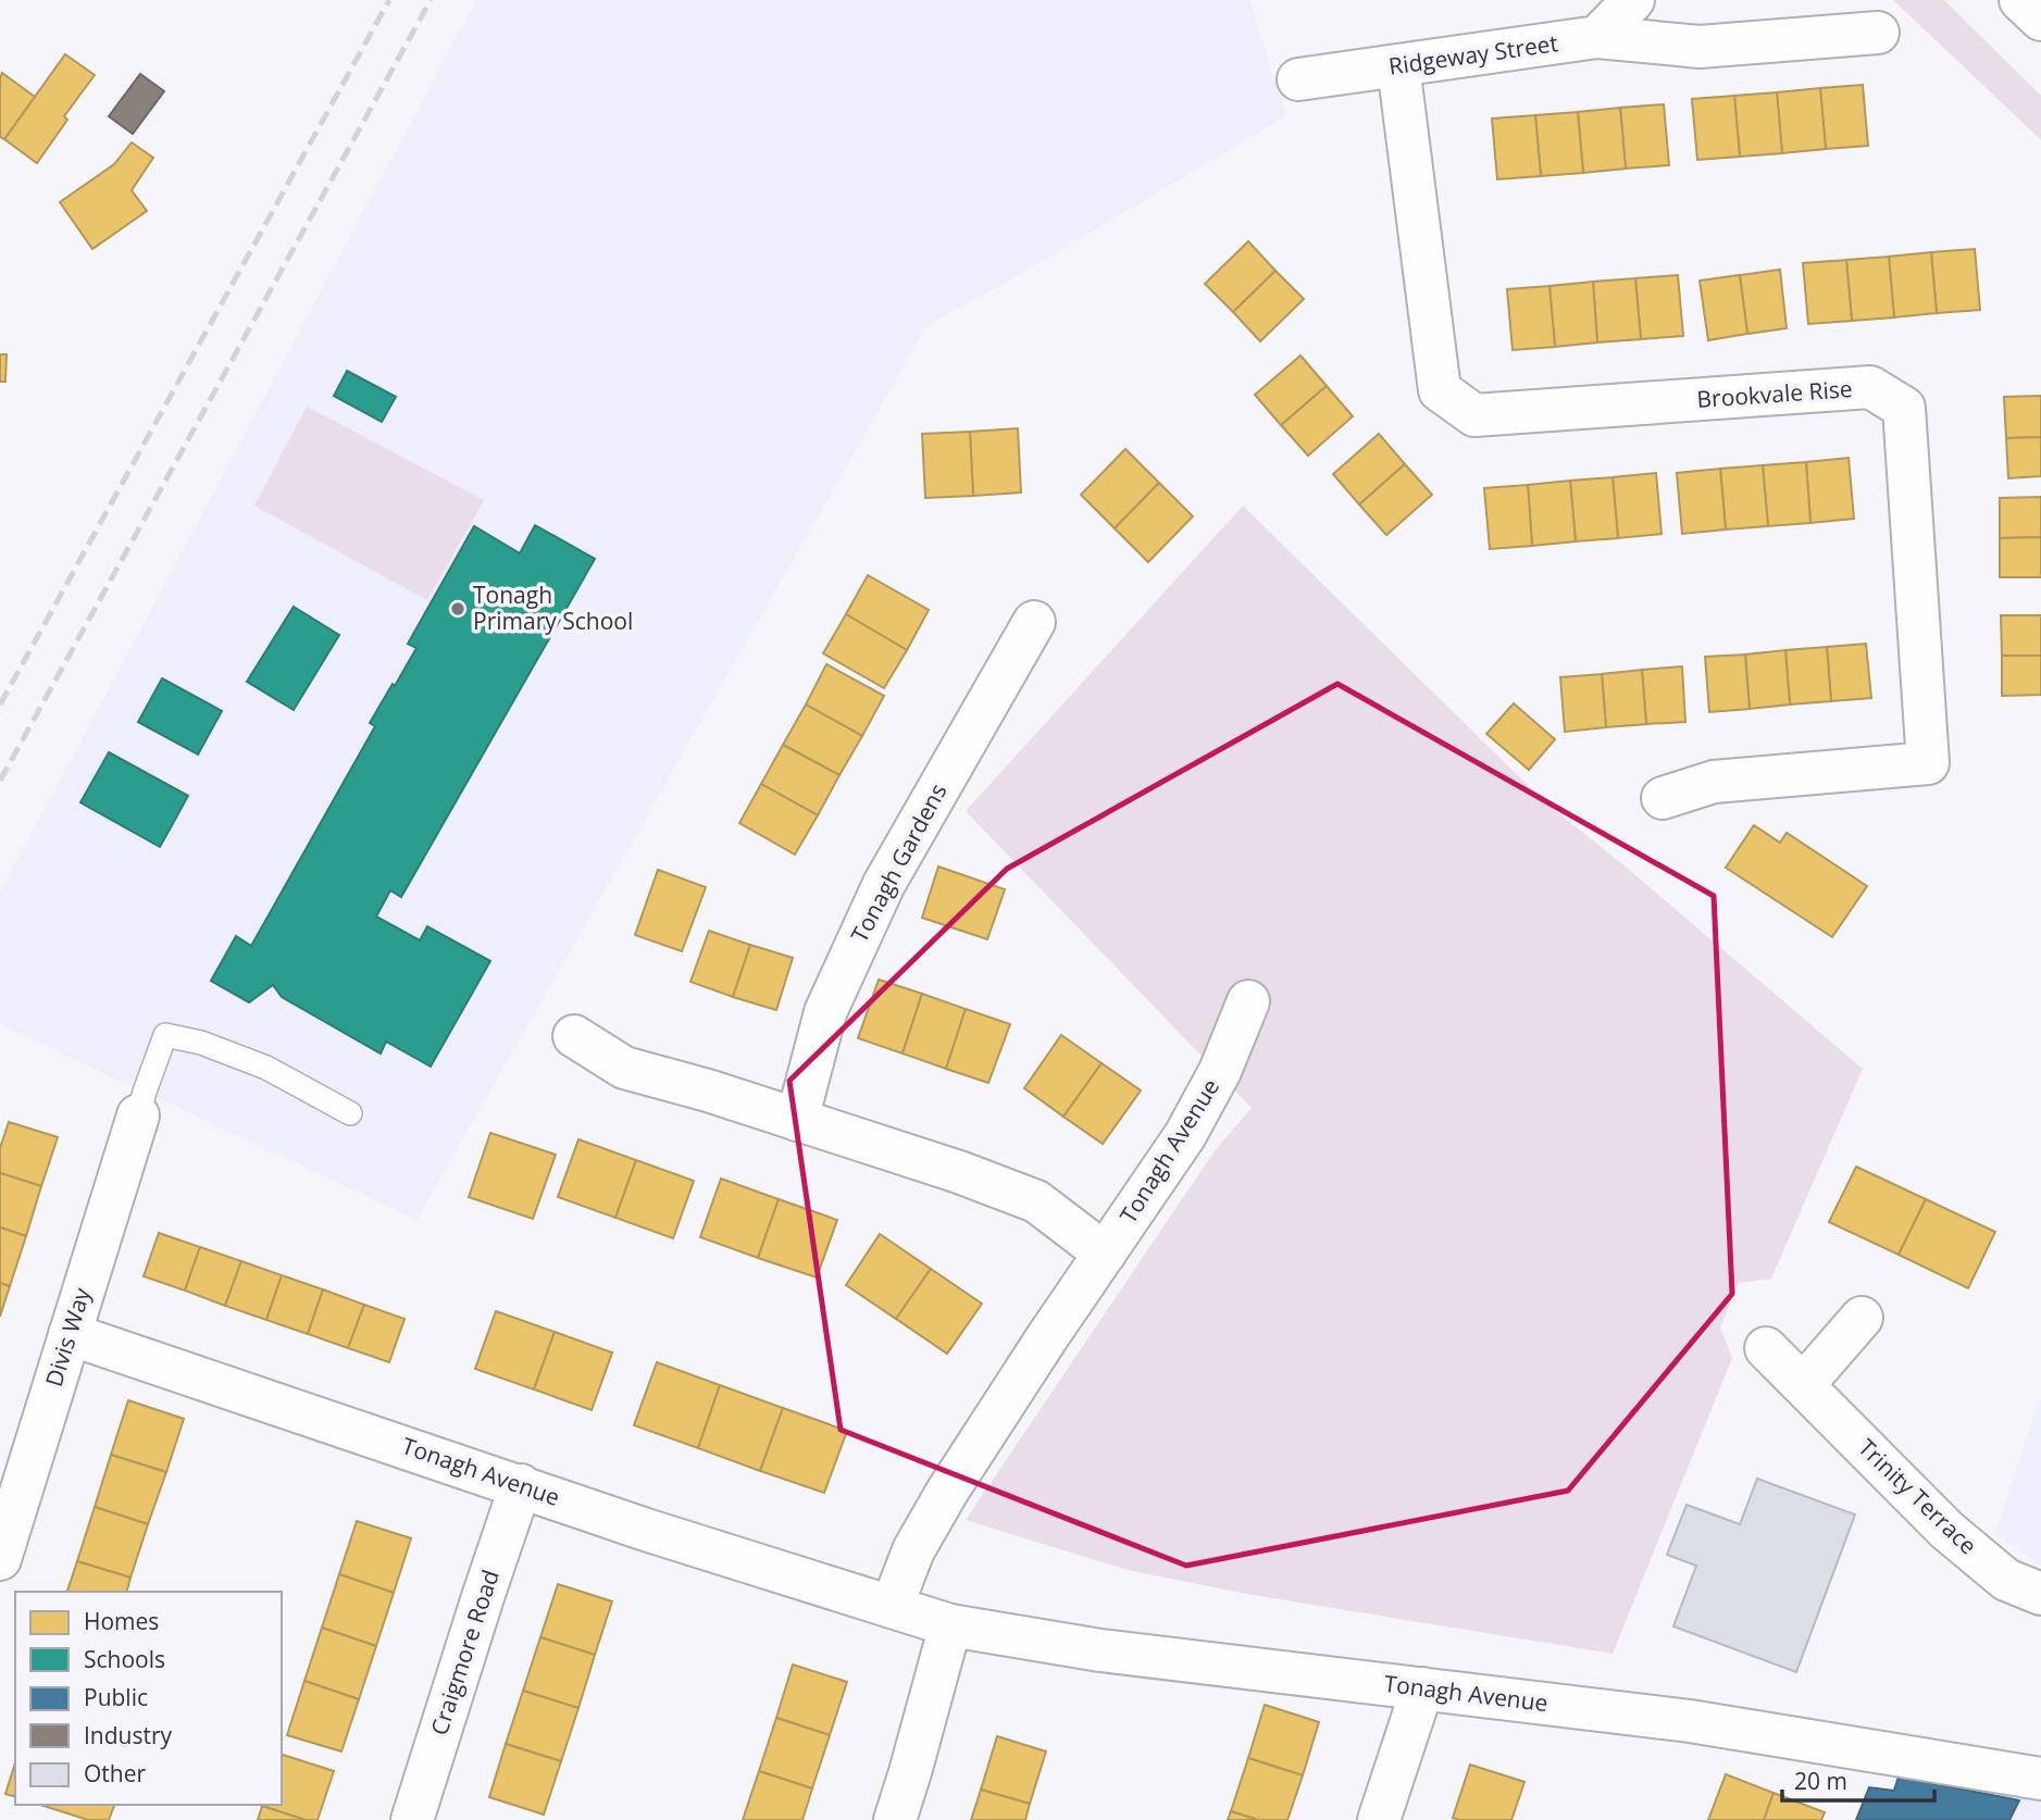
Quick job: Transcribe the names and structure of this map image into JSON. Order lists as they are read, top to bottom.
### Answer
{
  "streets": {
    "street": [
      "Ridgeway Street",
      "Brookvale Rise",
      "Tonagh Gardens",
      "Tonagh Avenue",
      "Divis Way",
      "Trinity Terrace",
      "Craigmore Road"
    ]
  },
  "crossings": [
    ["Ridgeway Street", "Brookvale Rise"],
    ["Tonagh Avenue", "Divis Way"],
    ["Tonagh Avenue", "Craigmore Road"]
  ],
  "places": ["Tonagh Primary School"],
  "legend": [
    "Homes",
    "Schools",
    "Public",
    "Industry",
    "Other"
  ],
  "scale_bar": "20 m"
}
